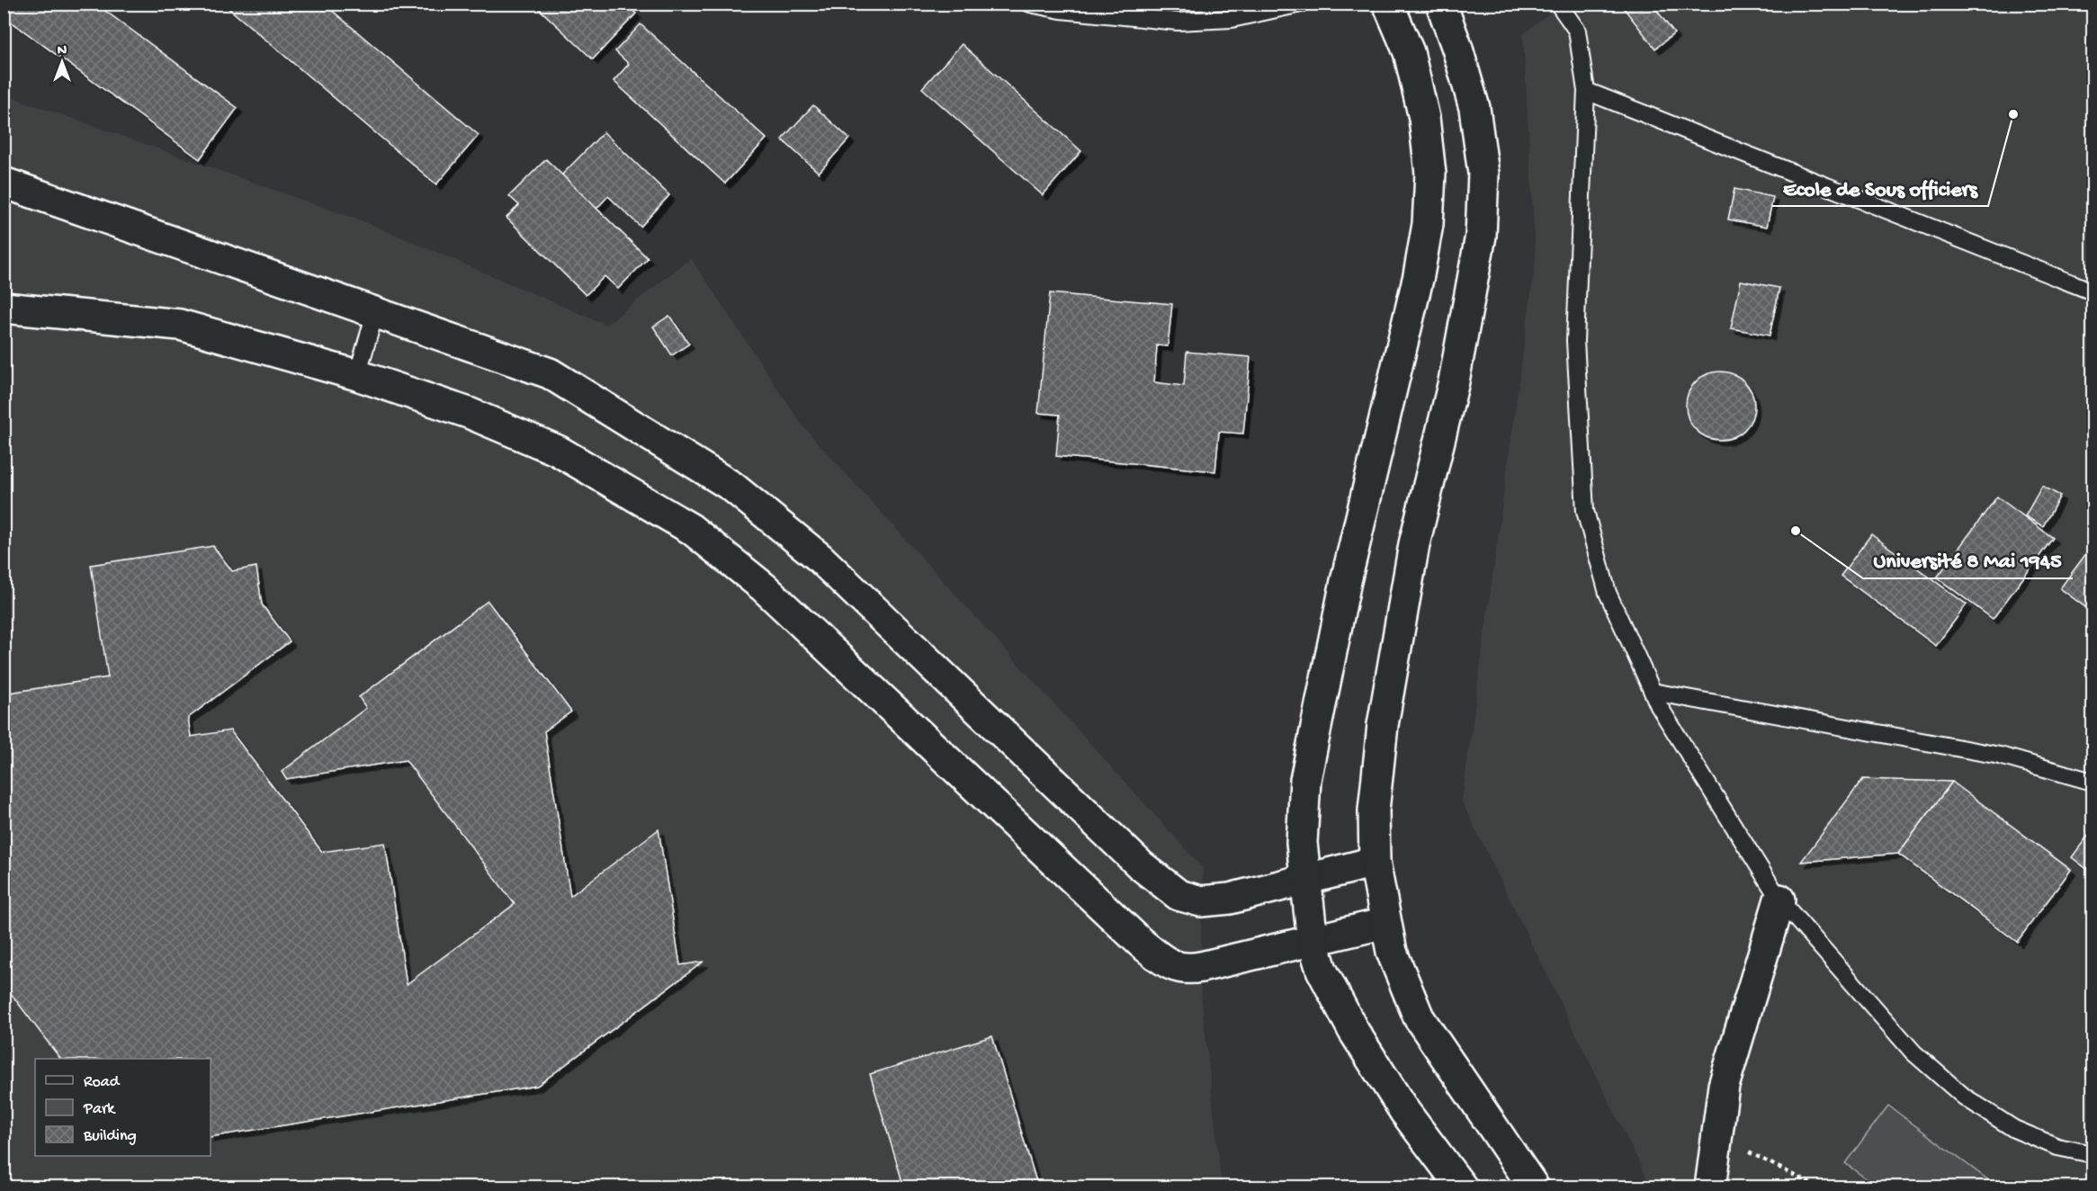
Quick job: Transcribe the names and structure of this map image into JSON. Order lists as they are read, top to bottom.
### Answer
{
  "places": ["Ecole de Sous officiers", "Université 8 Mai 1945"],
  "legend": ["Road", "Park", "Building"],
  "north": "top"
}
